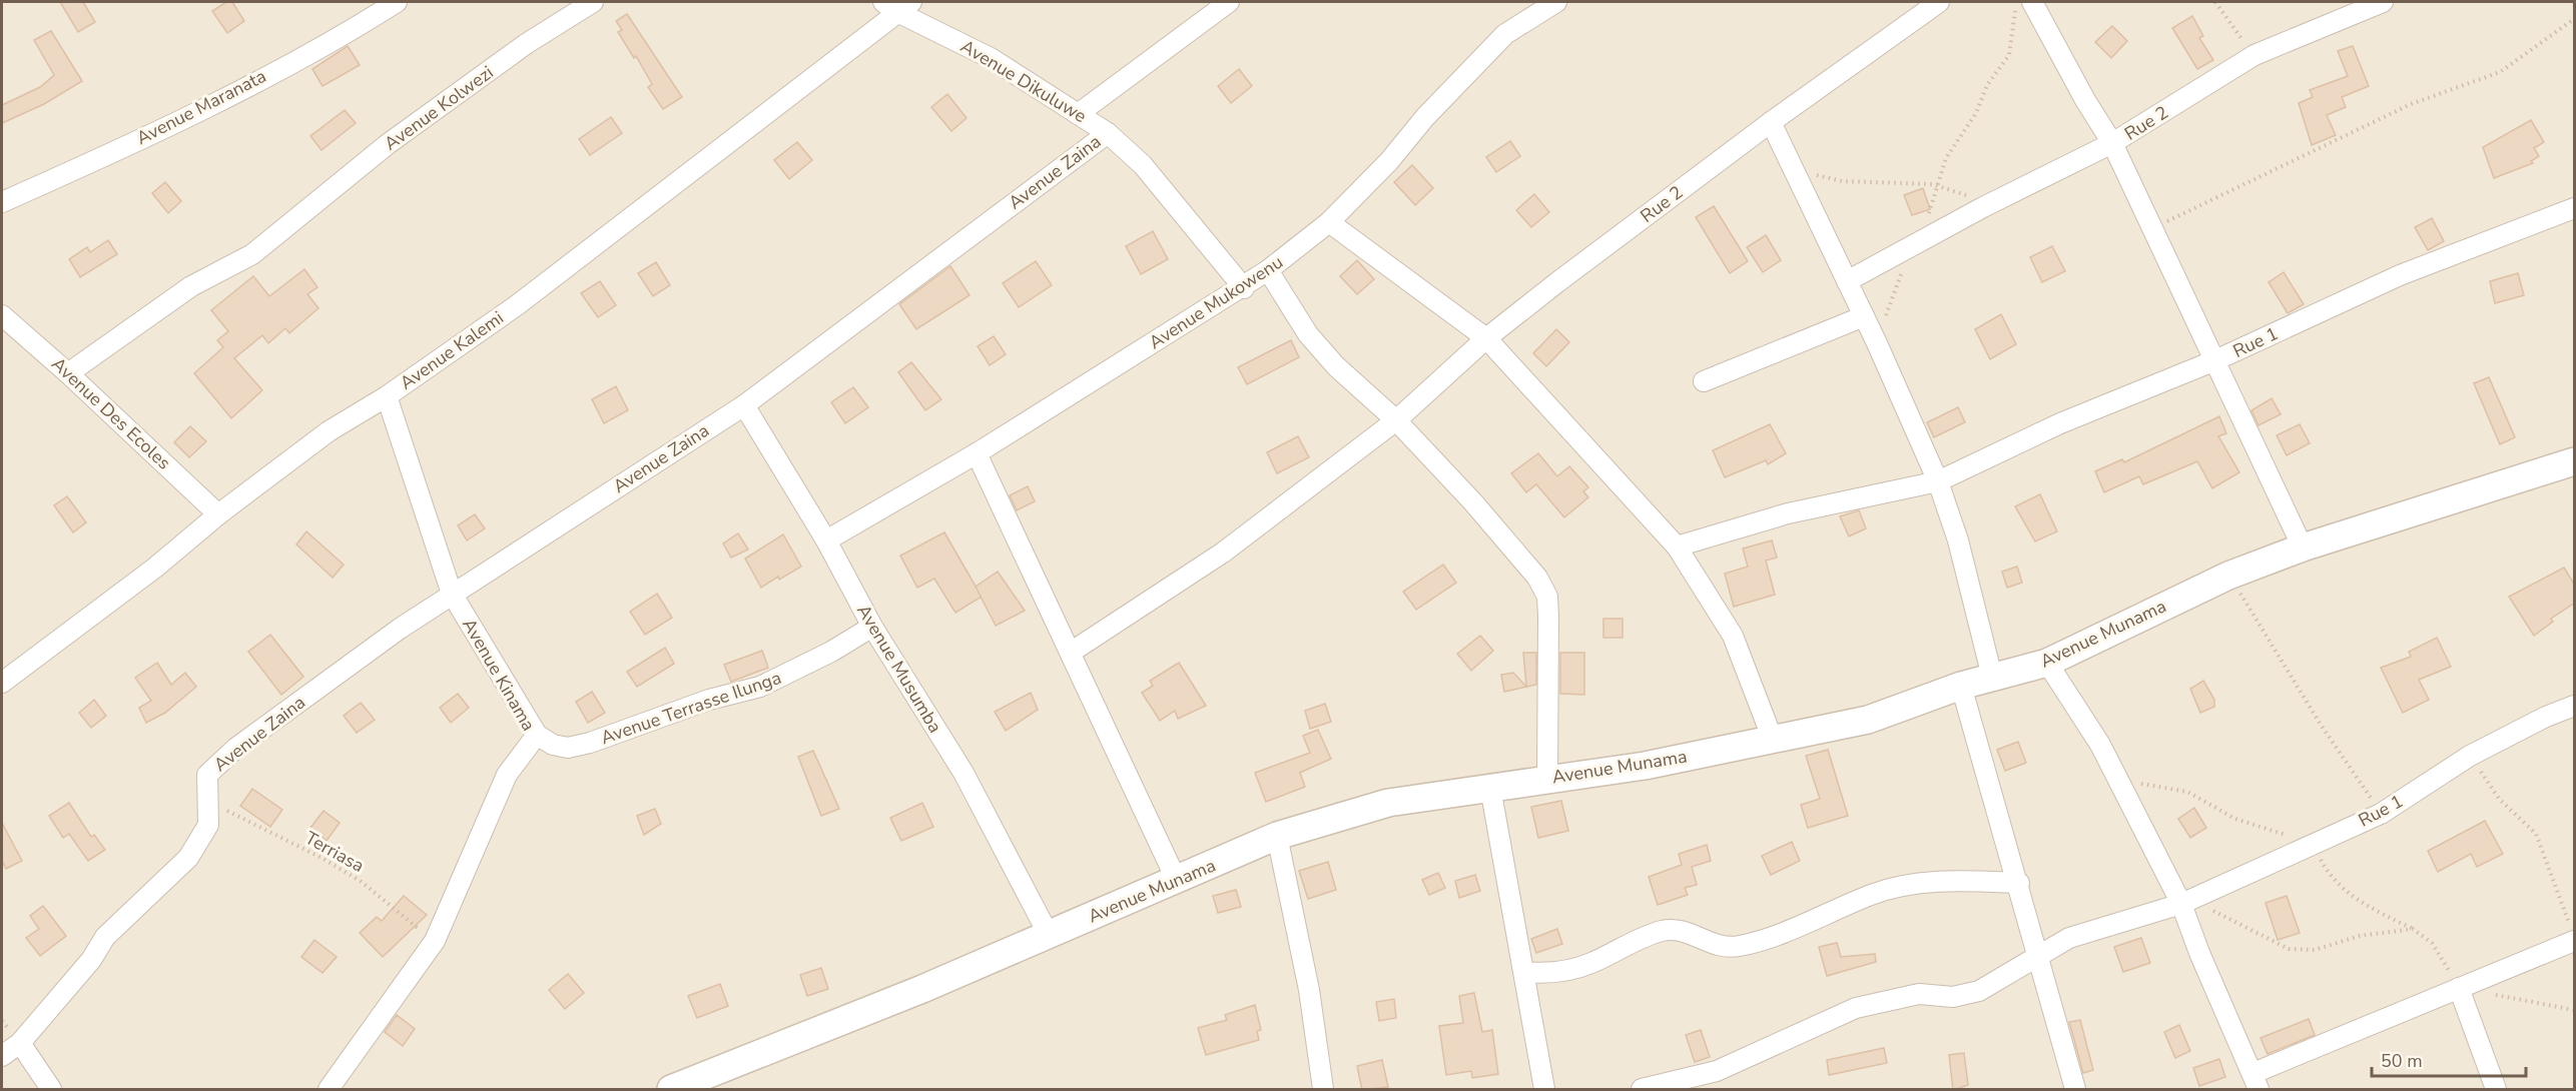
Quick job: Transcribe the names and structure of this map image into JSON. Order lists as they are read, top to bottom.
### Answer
{
  "streets": {
    "street": [
      "Avenue Dikuluwe",
      "Avenue Maranata",
      "Avenue Kolwezi",
      "Rue 2",
      "Avenue Zaina",
      "Avenue Mukowenu",
      "Rue 1",
      "Avenue Kalemi",
      "Avenue Des Ecoles",
      "Avenue Munama",
      "Avenue Musumba",
      "Avenue Kinama",
      "Avenue Terrasse Ilunga"
    ],
    "path": ["Terriasa"]
  },
  "crossings": [
    ["Avenue Dikuluwe", "Avenue Zaina"],
    ["Avenue Dikuluwe", "Avenue Mukowenu"],
    ["Avenue Dikuluwe", "Avenue Kalemi"],
    ["Avenue Kolwezi", "Avenue Des Ecoles"],
    ["Avenue Zaina", "Avenue Musumba"],
    ["Avenue Zaina", "Avenue Kinama"],
    ["Avenue Zaina", "Terriasa"],
    ["Avenue Mukowenu", "Avenue Musumba"],
    ["Avenue Kalemi", "Avenue Des Ecoles"],
    ["Avenue Kalemi", "Avenue Kinama"],
    ["Avenue Munama", "Avenue Musumba"],
    ["Avenue Musumba", "Avenue Terrasse Ilunga"],
    ["Avenue Kinama", "Avenue Terrasse Ilunga"],
    ["Avenue Kinama", "Terriasa"]
  ],
  "scale_bar": "50 m"
}
